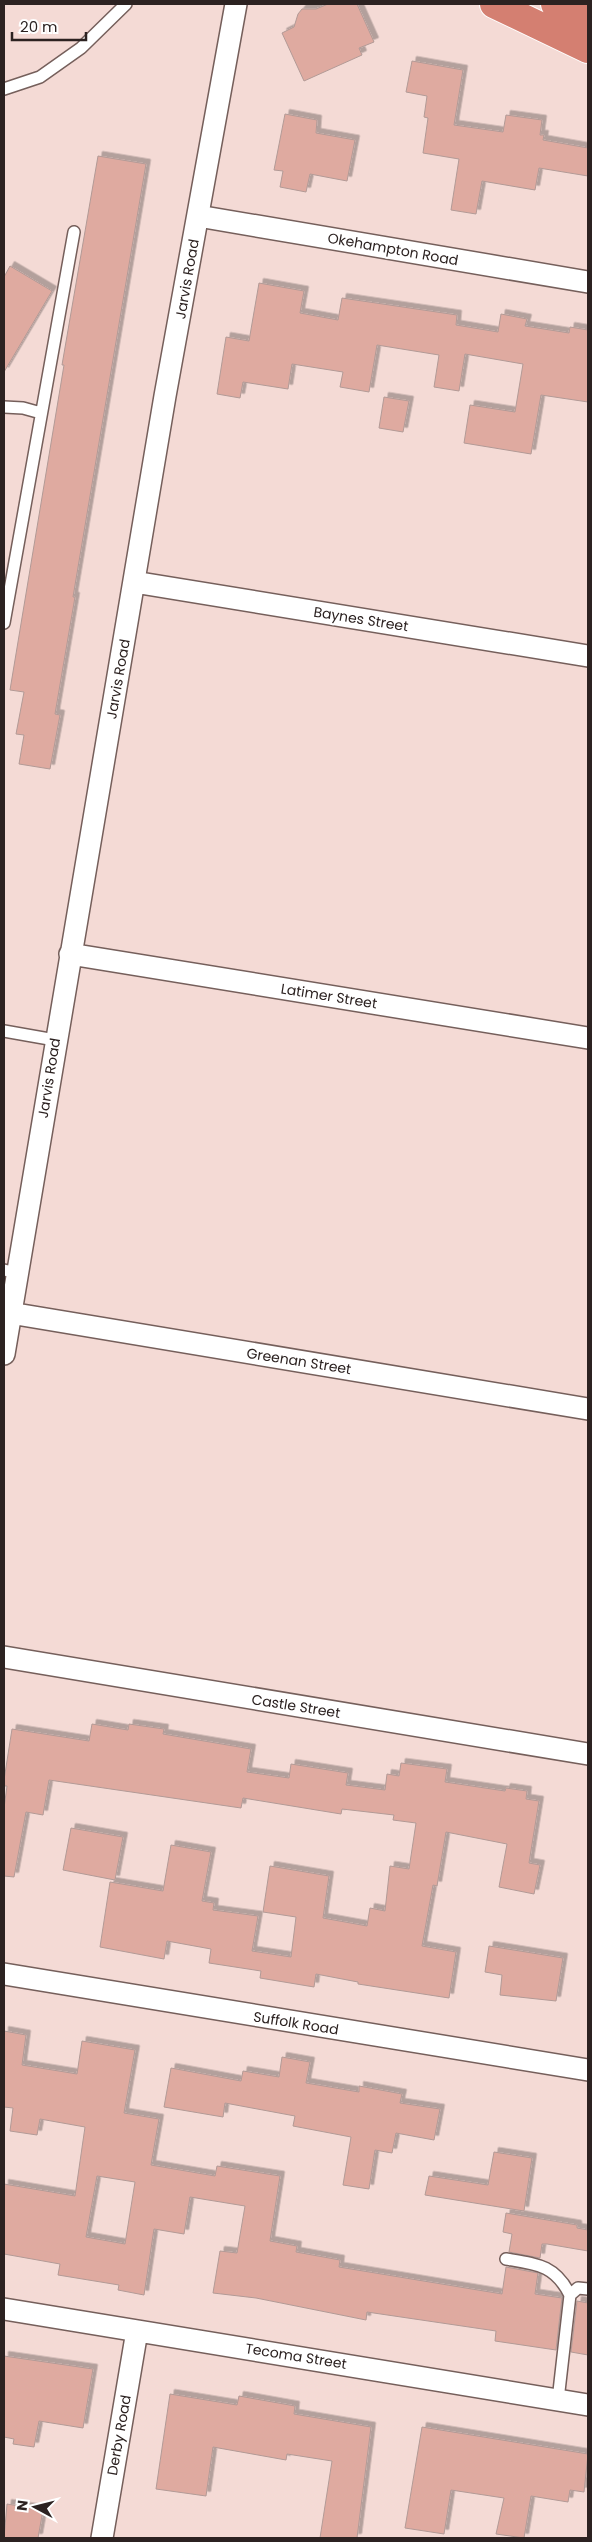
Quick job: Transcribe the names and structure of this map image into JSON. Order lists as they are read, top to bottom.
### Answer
{
  "streets": {
    "street": [
      "Okehampton Road",
      "Jarvis Road",
      "Baynes Street",
      "Latimer Street",
      "Greenan Street",
      "Castle Street",
      "Suffolk Road",
      "Tecoma Street",
      "Derby Road"
    ]
  },
  "crossings": [
    ["Okehampton Road", "Jarvis Road"],
    ["Jarvis Road", "Baynes Street"],
    ["Jarvis Road", "Latimer Street"],
    ["Jarvis Road", "Greenan Street"],
    ["Tecoma Street", "Derby Road"]
  ],
  "scale_bar": "20 m",
  "north": "left"
}
